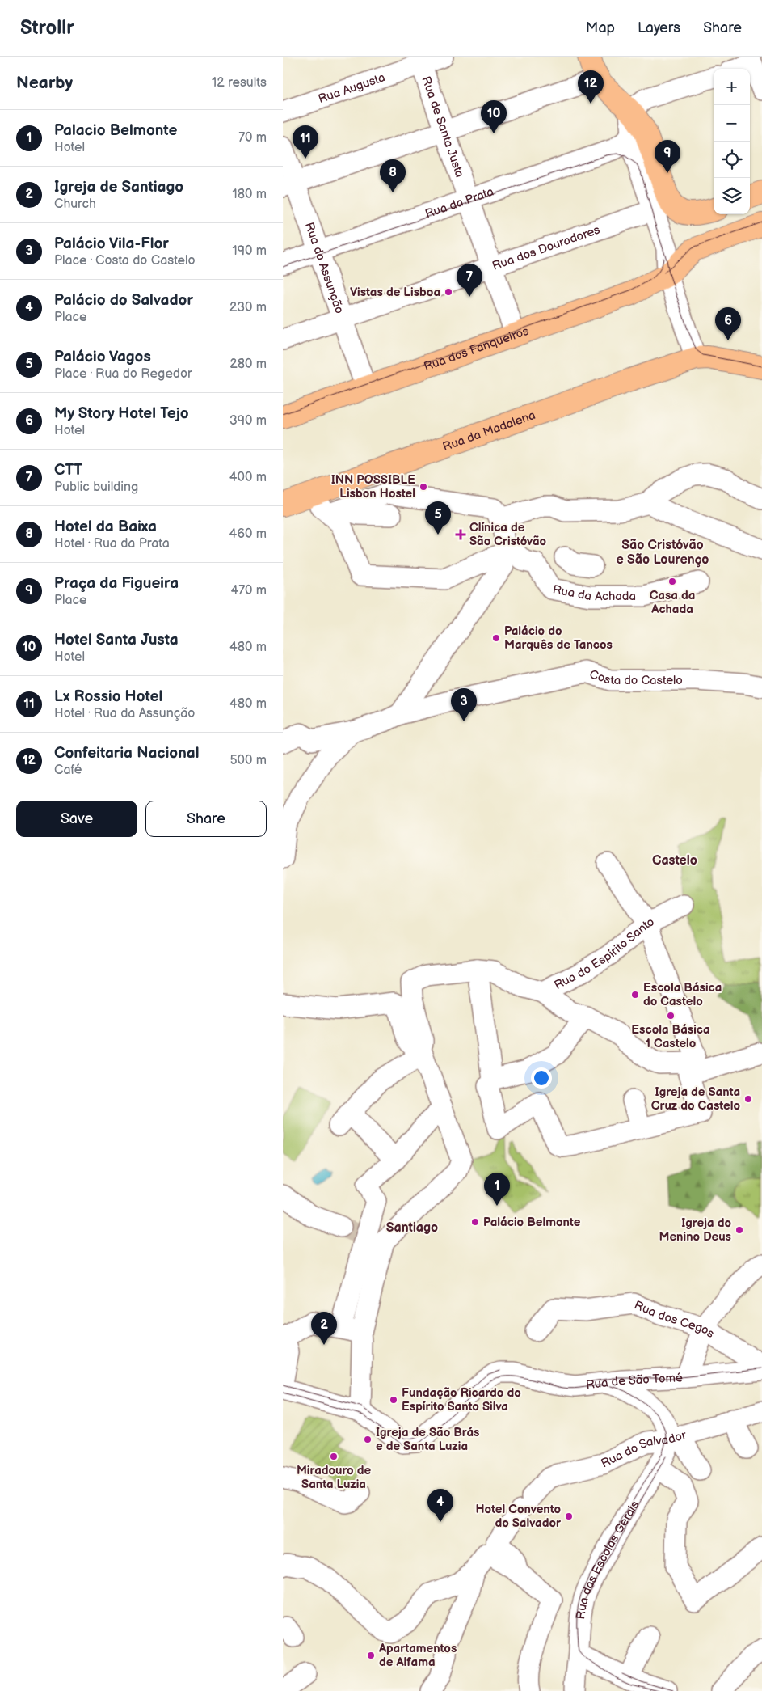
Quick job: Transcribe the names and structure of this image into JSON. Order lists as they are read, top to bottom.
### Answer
{
  "streets": {
    "main road": ["Rua dos Fanqueiros", "Rua da Madalena"],
    "street": [
      "Rua Augusta",
      "Rua de Santa Justa",
      "Rua da Prata",
      "Rua dos Douradores",
      "Rua da Assunção",
      "Rua da Achada",
      "Costa do Castelo",
      "Rua do Espírito Santo",
      "Rua dos Cegos",
      "Rua de São Tomé",
      "Rua do Salvador",
      "Rua das Escolas Gerais"
    ]
  },
  "crossings": [
    ["Rua Augusta", "Rua de Santa Justa"],
    ["Rua de Santa Justa", "Rua da Prata"],
    ["Rua de Santa Justa", "Rua dos Douradores"],
    ["Rua de Santa Justa", "Rua dos Fanqueiros"],
    ["Rua da Prata", "Rua da Assunção"],
    ["Rua dos Douradores", "Rua da Assunção"],
    ["Rua da Assunção", "Rua dos Fanqueiros"],
    ["Rua do Salvador", "Rua das Escolas Gerais"]
  ],
  "districts": ["São Cristóvão e São Lourenço", "Castelo", "Santiago"],
  "places": {
    "other": [
      "Vistas de Lisboa",
      "INN POSSIBLE Lisbon Hostel",
      "Casa da Achada",
      "Palácio do Marquês de Tancos",
      "Escola Básica do Castelo",
      "Escola Básica 1 Castelo",
      "Igreja de Santa Cruz do Castelo",
      "Palácio Belmonte",
      "Igreja do Menino Deus",
      "Fundação Ricardo do Espírito Santo Silva",
      "Igreja de São Brás e de Santa Luzia",
      "Miradouro de Santa Luzia",
      "Hotel Convento do Salvador",
      "Apartamentos de Alfama"
    ],
    "health": ["Clínica de São Cristóvão"]
  },
  "page": {
    "header": "Strollr",
    "nav": ["Map", "Layers", "Share"],
    "heading": ["Nearby", "12 results"],
    "map_buttons": ["+", "−"],
    "pins": [
      "12",
      "10",
      "11",
      "9",
      "8",
      "7",
      "6",
      "5",
      "3",
      "1",
      "2",
      "4"
    ],
    "list": [
      {
        "mark": "1",
        "name": "Palacio Belmonte",
        "note": "Hotel",
        "value": "70 m"
      },
      {
        "mark": "2",
        "name": "Igreja de Santiago",
        "note": "Church",
        "value": "180 m"
      },
      {
        "mark": "3",
        "name": "Palácio Vila-Flor",
        "note": "Place · Costa do Castelo",
        "value": "190 m"
      },
      {
        "mark": "4",
        "name": "Palácio do Salvador",
        "note": "Place",
        "value": "230 m"
      },
      {
        "mark": "5",
        "name": "Palácio Vagos",
        "note": "Place · Rua do Regedor",
        "value": "280 m"
      },
      {
        "mark": "6",
        "name": "My Story Hotel Tejo",
        "note": "Hotel",
        "value": "390 m"
      },
      {
        "mark": "7",
        "name": "CTT",
        "note": "Public building",
        "value": "400 m"
      },
      {
        "mark": "8",
        "name": "Hotel da Baixa",
        "note": "Hotel · Rua da Prata",
        "value": "460 m"
      },
      {
        "mark": "9",
        "name": "Praça da Figueira",
        "note": "Place",
        "value": "470 m"
      },
      {
        "mark": "10",
        "name": "Hotel Santa Justa",
        "note": "Hotel",
        "value": "480 m"
      },
      {
        "mark": "11",
        "name": "Lx Rossio Hotel",
        "note": "Hotel · Rua da Assunção",
        "value": "480 m"
      },
      {
        "mark": "12",
        "name": "Confeitaria Nacional",
        "note": "Café",
        "value": "500 m"
      }
    ],
    "buttons": ["Save", "Share"]
  }
}
